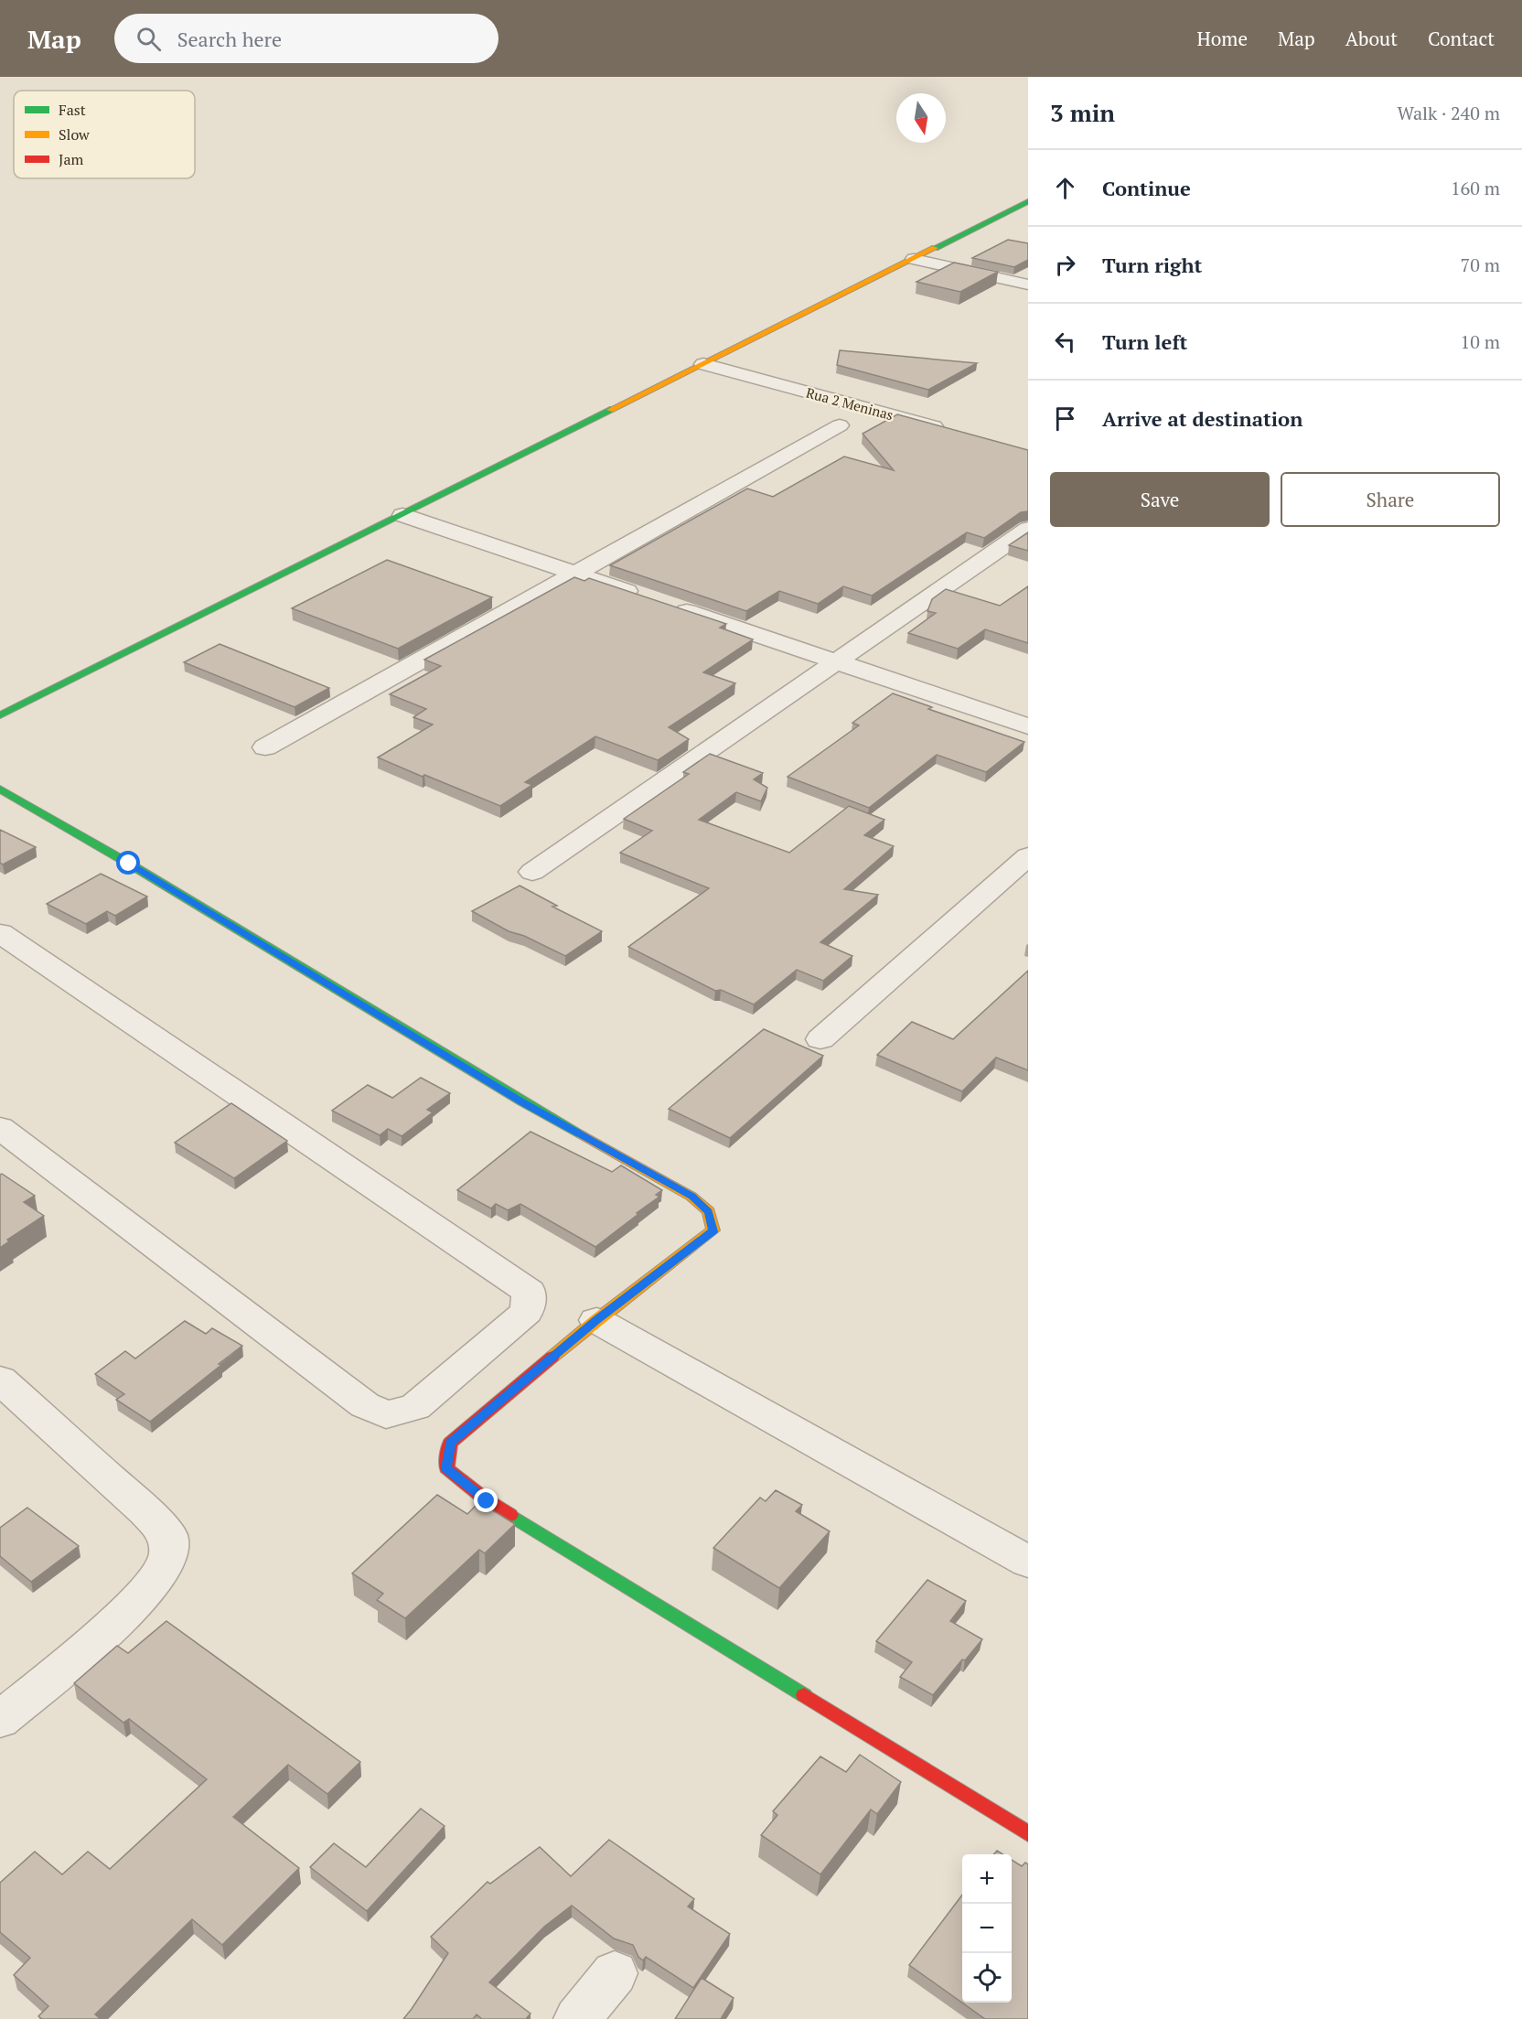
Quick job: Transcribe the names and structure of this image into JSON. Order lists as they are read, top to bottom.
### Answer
{
  "streets": {
    "street": ["Rua 2 Meninas"]
  },
  "legend": ["Fast", "Slow", "Jam"],
  "north": "bottom",
  "page": {
    "header": "Map",
    "search": "Search here",
    "nav": [
      "Home",
      "Map",
      "About",
      "Contact"
    ],
    "heading": ["3 min", "Walk · 240 m"],
    "list": [
      ["Continue", "160 m"],
      ["Turn right", "70 m"],
      ["Turn left", "10 m"],
      "Arrive at destination"
    ],
    "buttons": ["Save", "Share"],
    "map_buttons": ["+", "−"]
  }
}
